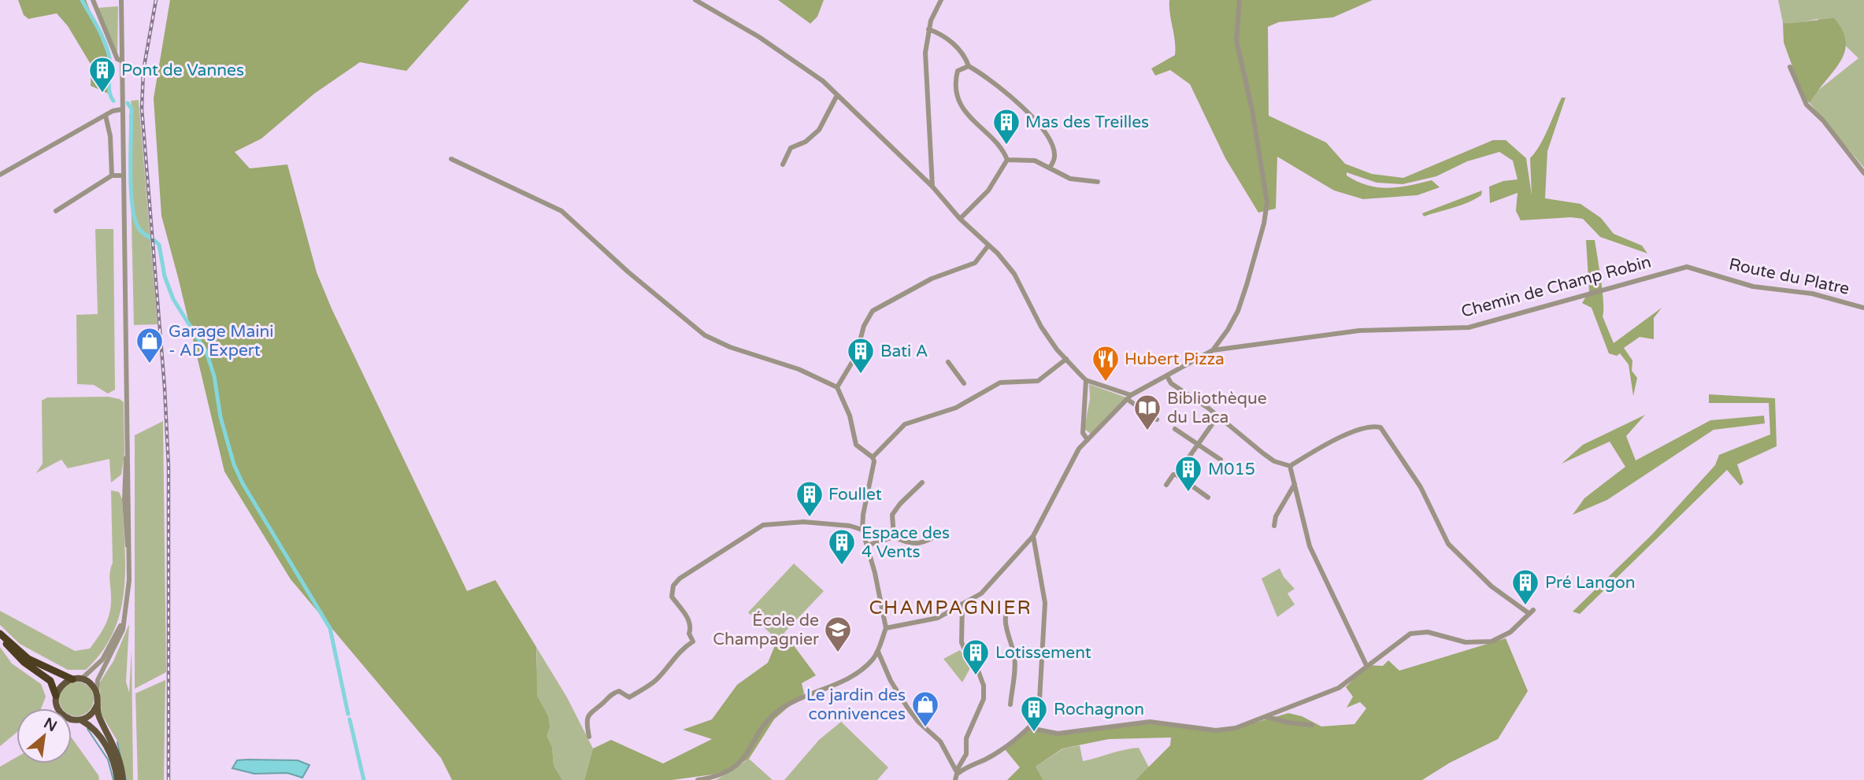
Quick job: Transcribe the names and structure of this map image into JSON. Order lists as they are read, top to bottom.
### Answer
{
  "streets": {
    "street": ["Route du Platre", "Chemin de Champ Robin"]
  },
  "crossings": [
    ["Route du Platre", "Chemin de Champ Robin"]
  ],
  "districts": ["CHAMPAGNIER"],
  "places": {
    "building": [
      "Pont de Vannes",
      "Mas des Treilles",
      "Bati A",
      "M015",
      "Foullet",
      "Espace des 4 Vents",
      "Pré Langon",
      "Lotissement",
      "Rochagnon"
    ],
    "shop": ["Garage Maini - AD Expert", "Le jardin des connivences"],
    "restaurant": ["Hubert Pizza"],
    "library": ["Bibliothèque du Laca"],
    "school or university": ["École de Champagnier"]
  },
  "north": "top right"
}
